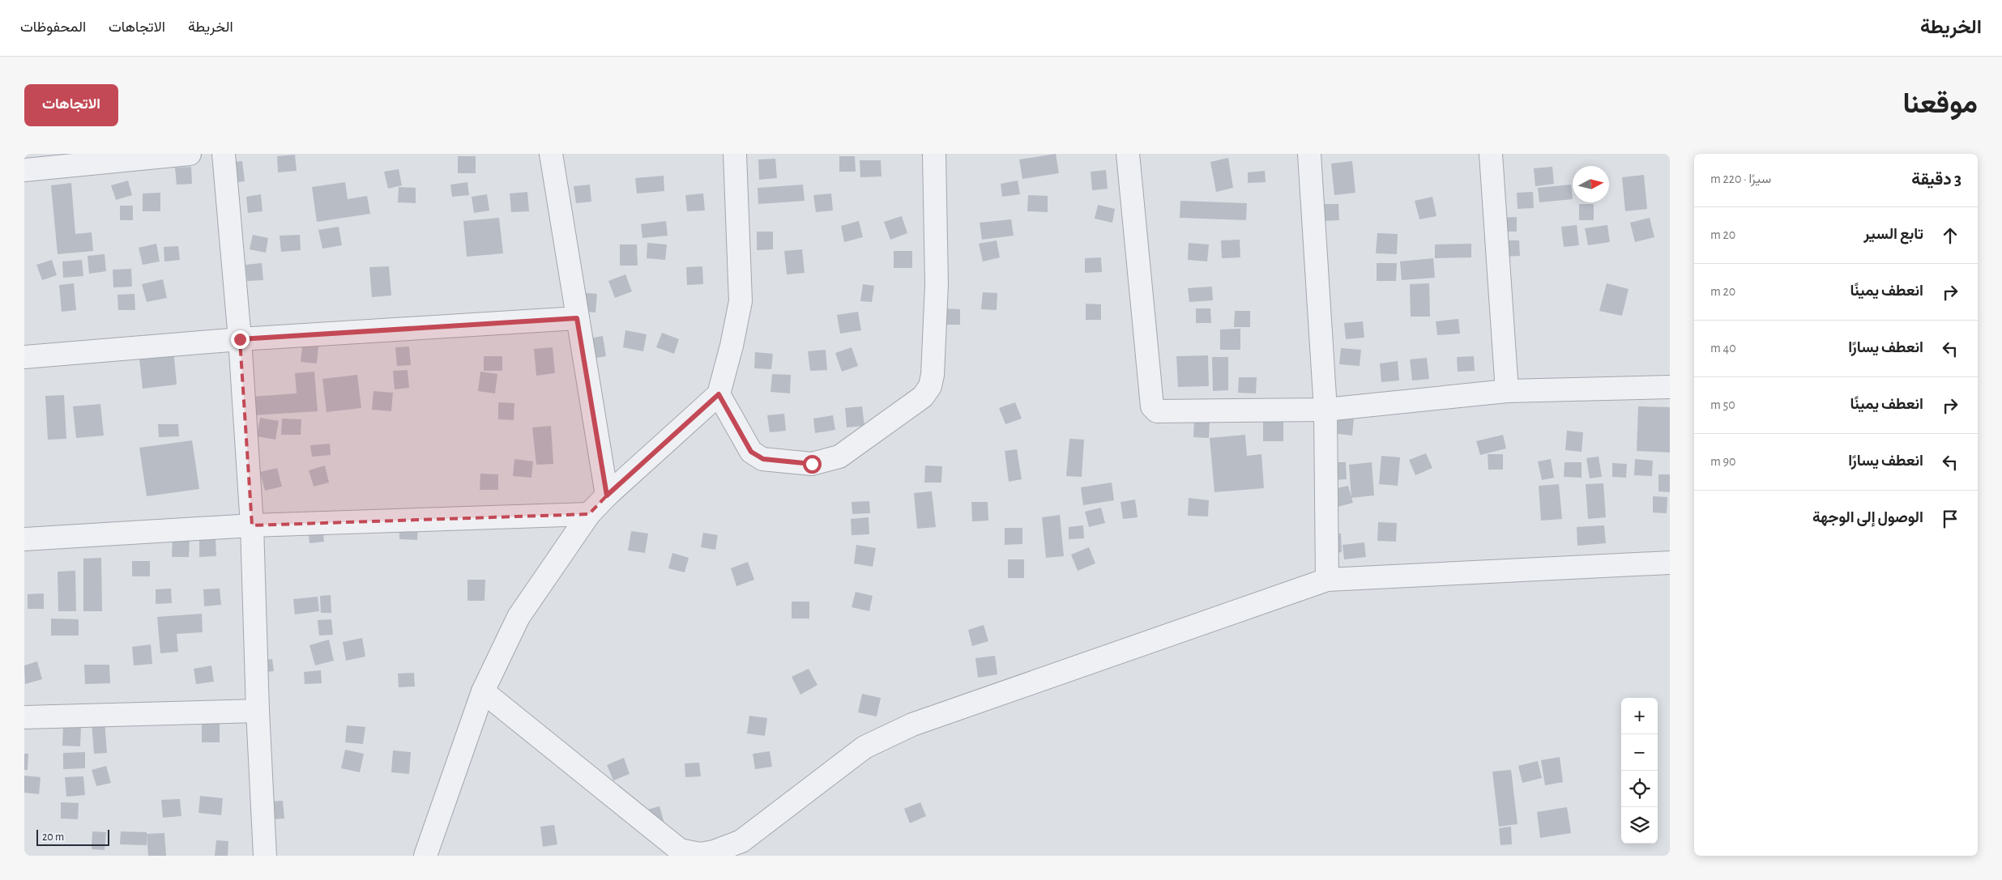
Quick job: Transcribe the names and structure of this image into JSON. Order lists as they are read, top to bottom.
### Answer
{
  "scale_bar": "20 m",
  "north": "right",
  "page": {
    "header": "الخريطة",
    "nav": ["الخريطة", "الاتجاهات", "المحفوظات"],
    "title": "موقعنا",
    "buttons": "الاتجاهات",
    "heading": ["3 دقيقة", "سيرًا · 220 m"],
    "list": [
      ["تابع السير", "20 m"],
      ["انعطف يمينًا", "20 m"],
      ["انعطف يسارًا", "40 m"],
      ["انعطف يمينًا", "50 m"],
      ["انعطف يسارًا", "90 m"],
      "الوصول إلى الوجهة"
    ],
    "map_buttons": ["+", "−"],
    "scale": "20 m"
  }
}
